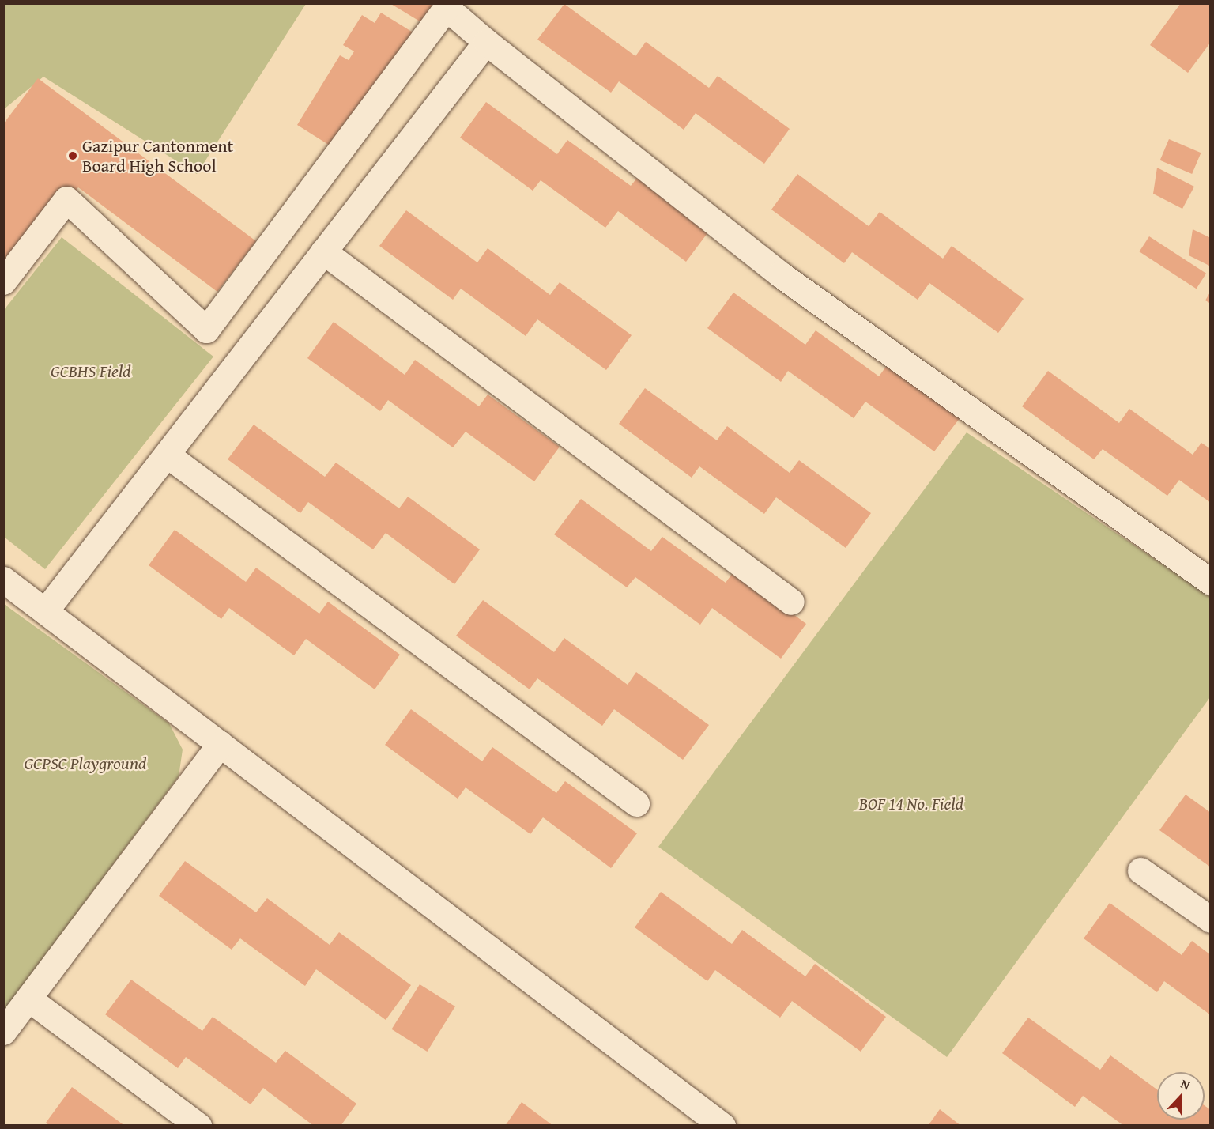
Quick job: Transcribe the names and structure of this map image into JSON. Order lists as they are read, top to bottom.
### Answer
{
  "parks": ["GCBHS Field", "GCPSC Playground", "BOF 14 No. Field"],
  "places": ["Gazipur Cantonment Board High School"],
  "north": "top"
}
